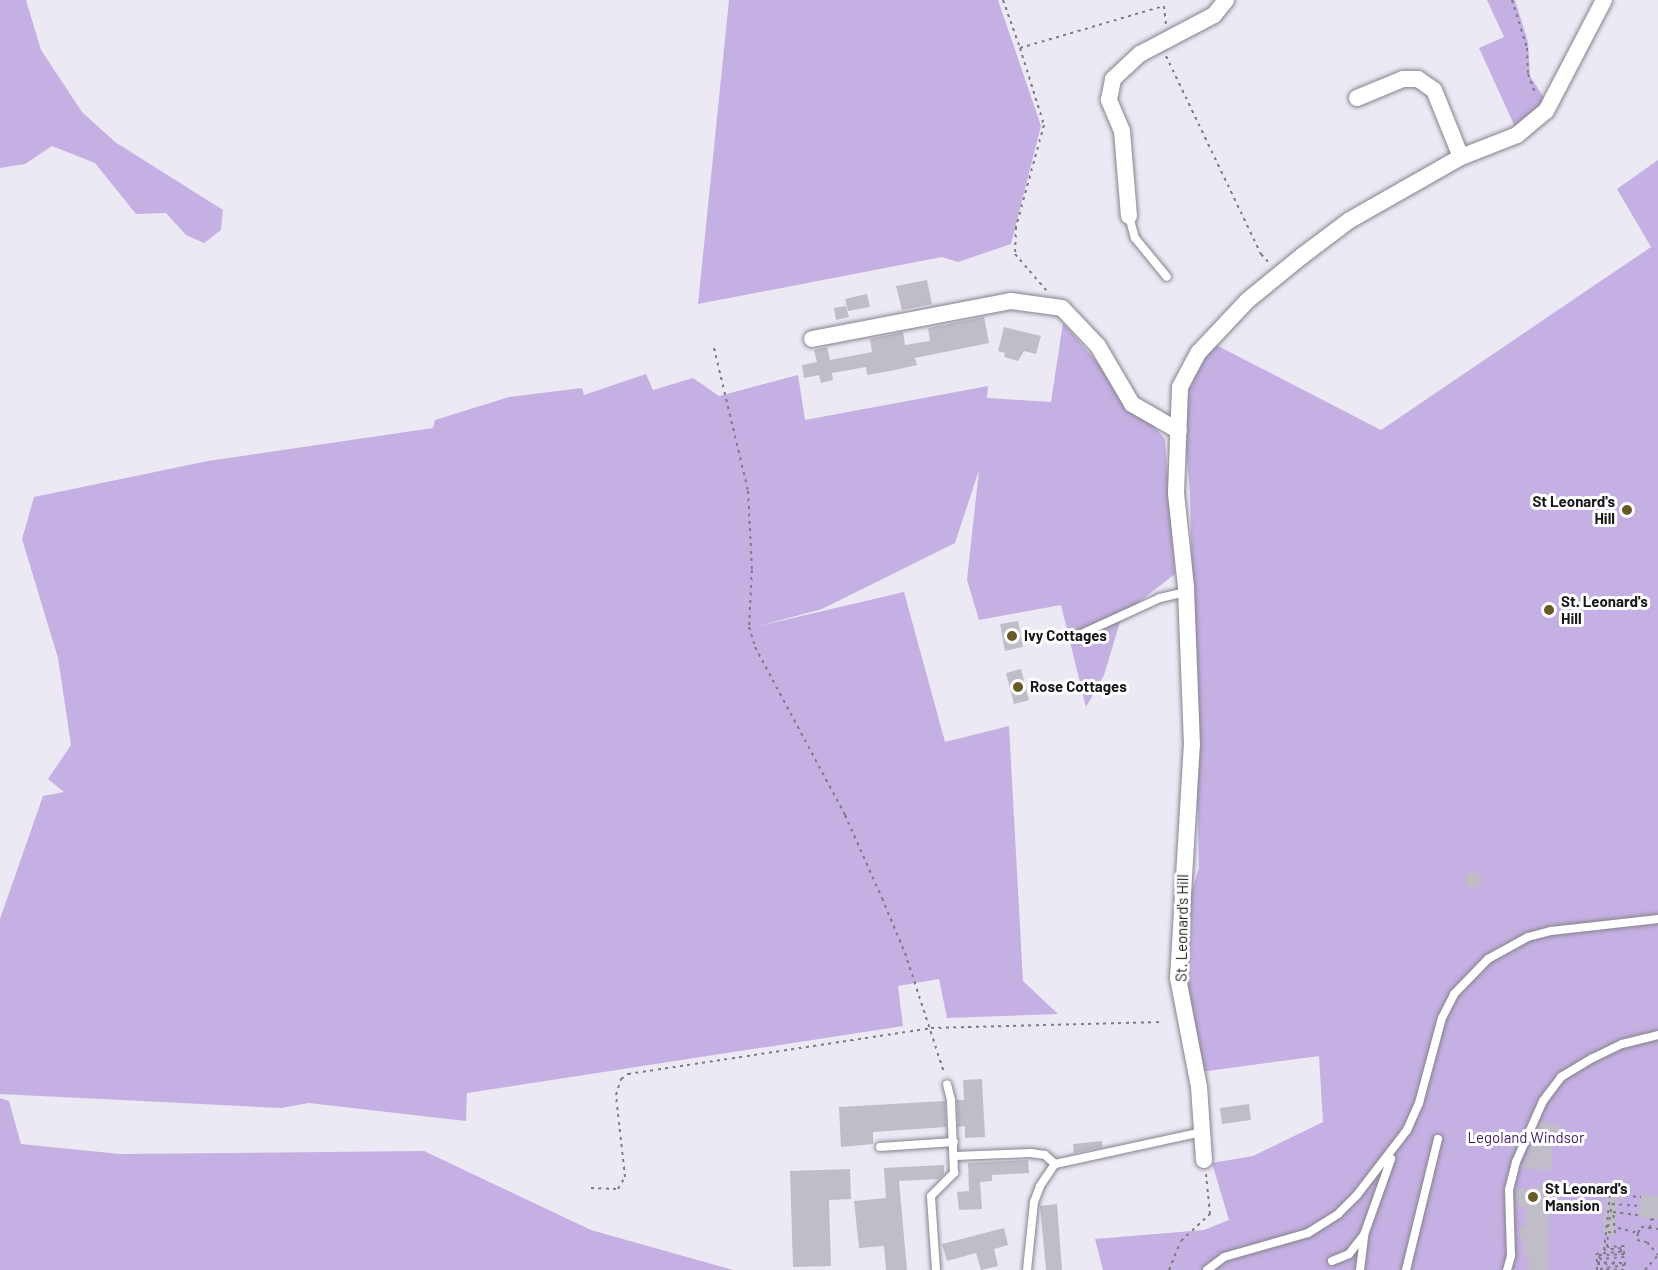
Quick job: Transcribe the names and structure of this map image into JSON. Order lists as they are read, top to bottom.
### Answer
{
  "streets": {
    "street": ["St. Leonard's Hill"]
  },
  "parks": ["Legoland Windsor"],
  "places": [
    "St Leonard's Hill",
    "St. Leonard's Hill",
    "Ivy Cottages",
    "Rose Cottages",
    "St Leonard's Mansion"
  ]
}
